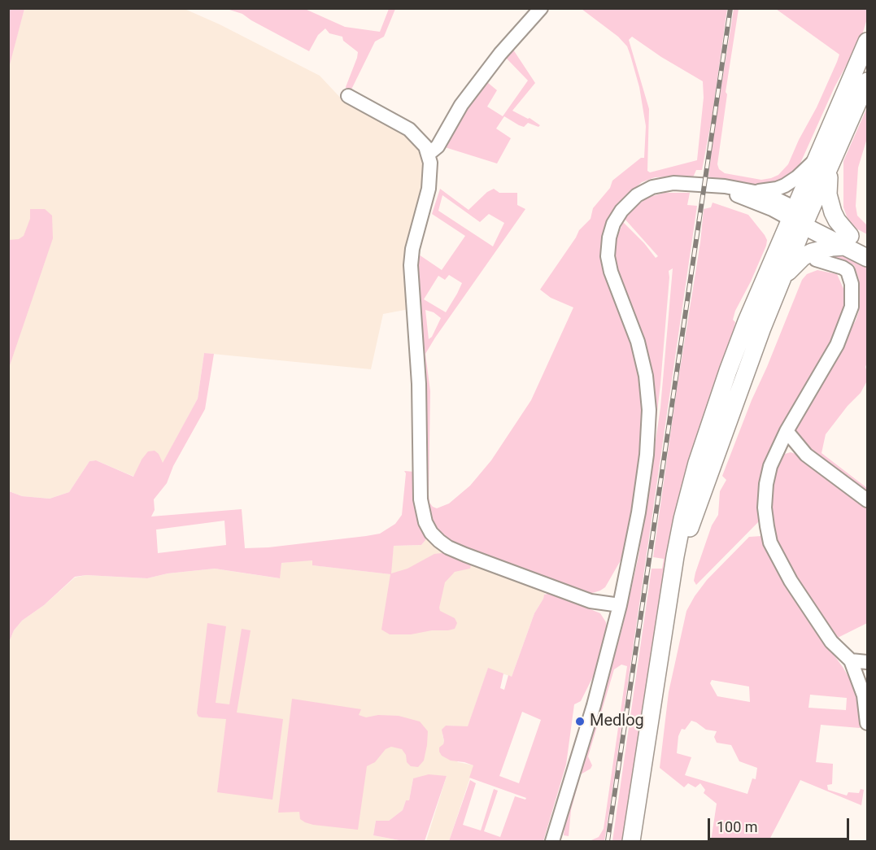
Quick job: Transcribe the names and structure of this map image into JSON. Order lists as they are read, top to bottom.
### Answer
{
  "places": ["Medlog"],
  "scale_bar": "100 m"
}
